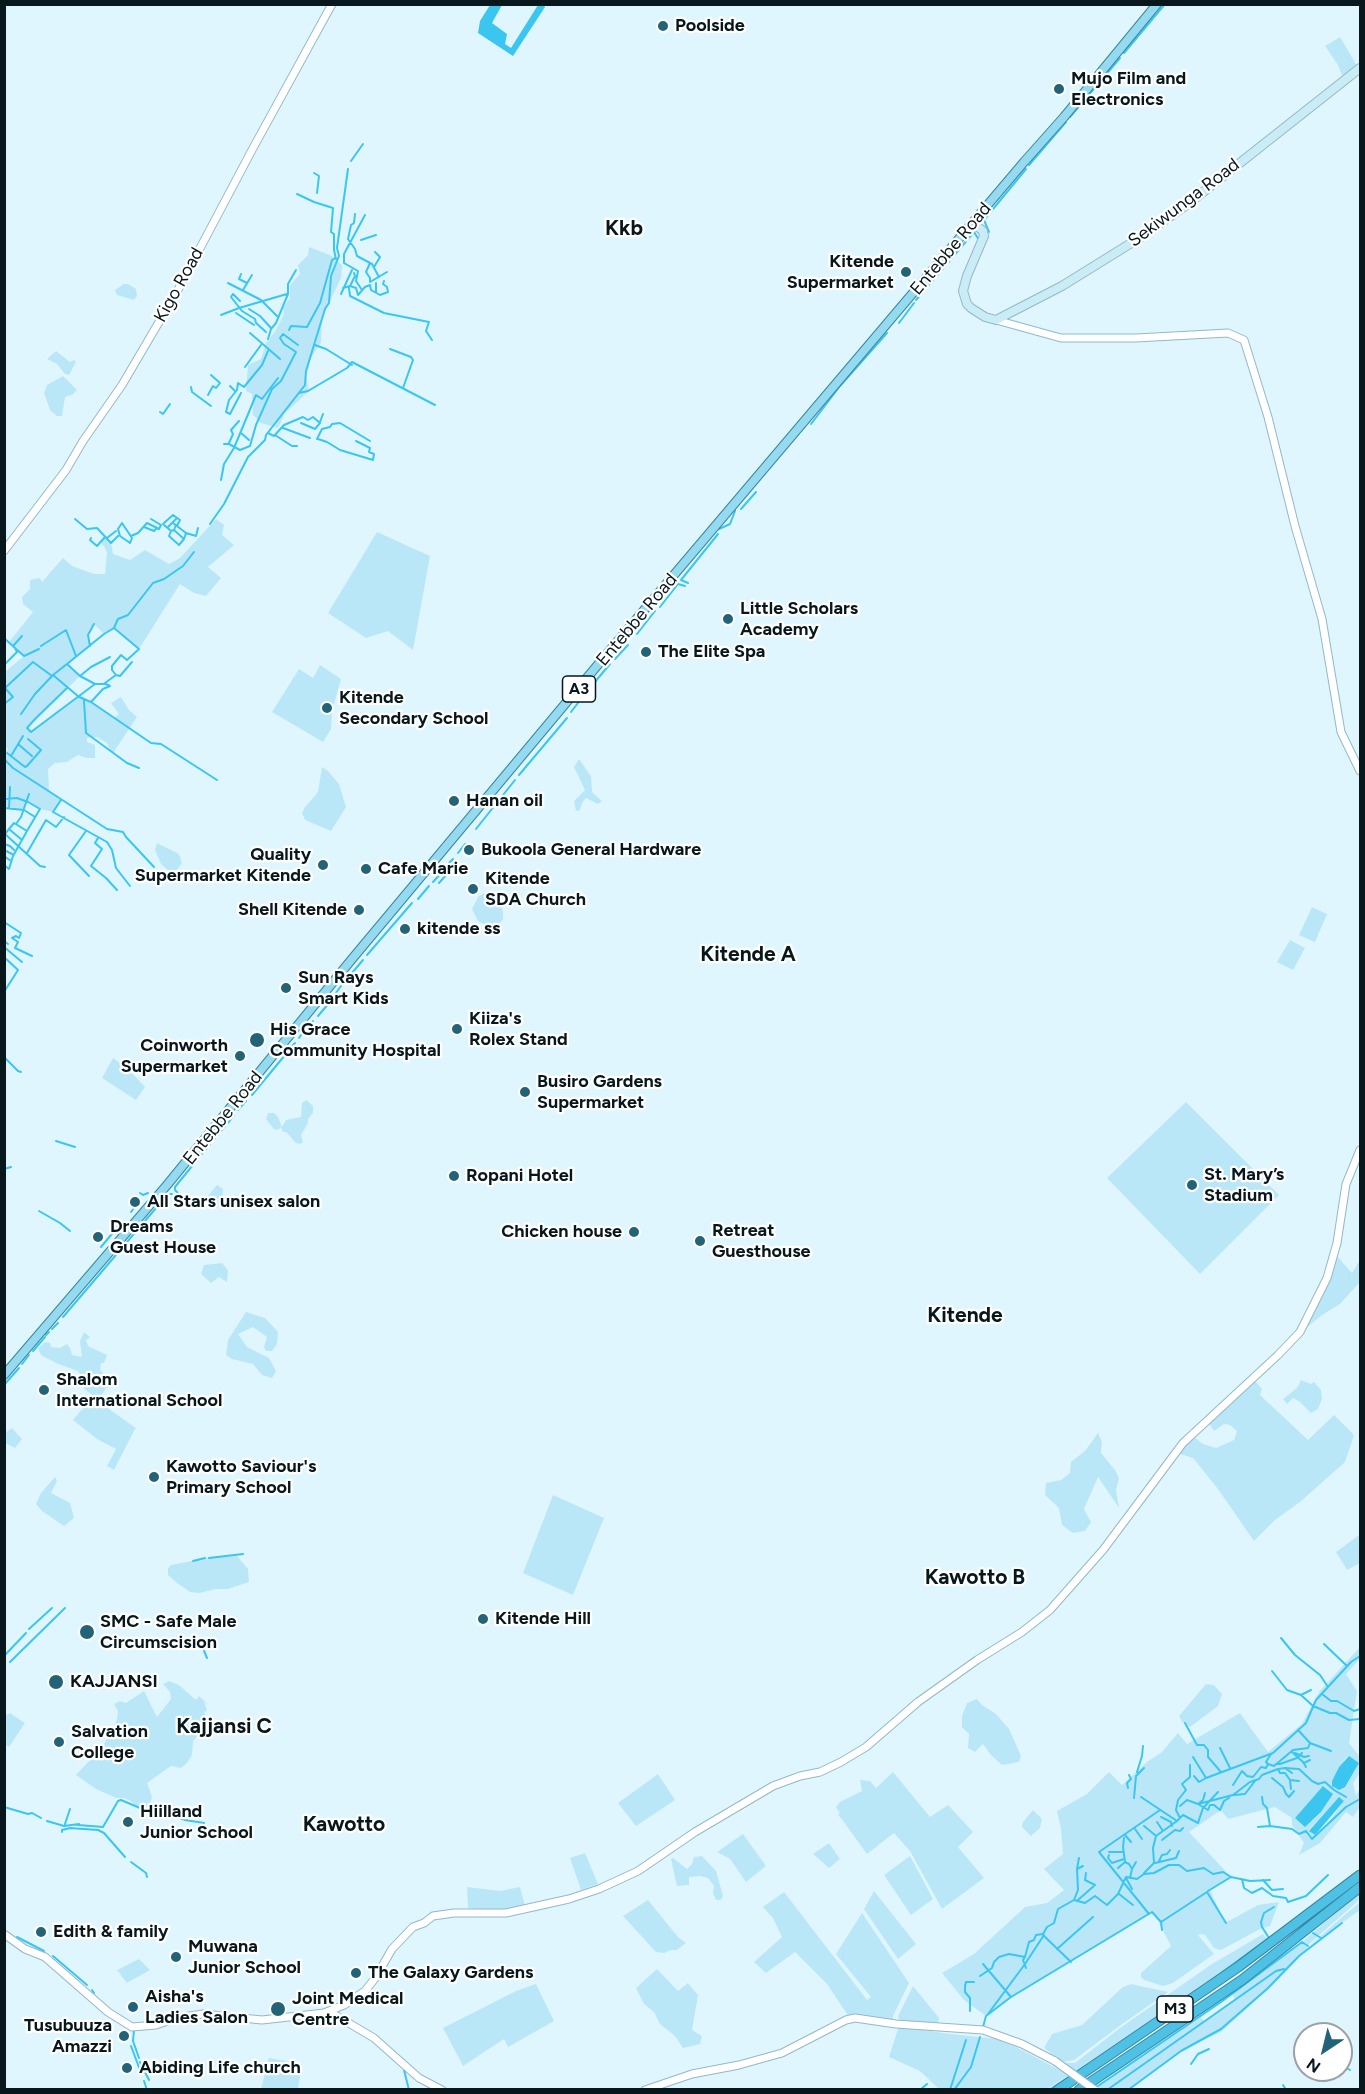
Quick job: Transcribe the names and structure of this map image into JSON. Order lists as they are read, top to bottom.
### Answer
{
  "streets": {
    "highway": ["M3"],
    "main road": ["Sekiwunga Road", "Entebbe Road", "A3"],
    "street": ["Kigo Road"]
  },
  "districts": [
    "Kkb",
    "Kitende A",
    "Kitende",
    "Kawotto B",
    "Kajjansi C",
    "Kawotto"
  ],
  "places": [
    "Poolside",
    "Mujo Film and Electronics",
    "Kitende Supermarket",
    "Little Scholars Academy",
    "The Elite Spa",
    "Kitende Secondary School",
    "Hanan oil",
    "Bukoola General Hardware",
    "Quality Supermarket Kitende",
    "Cafe Marie",
    "Kitende SDA Church",
    "Shell Kitende",
    "kitende ss",
    "Sun Rays Smart Kids",
    "Kiiza's Rolex Stand",
    "His Grace Community Hospital",
    "Coinworth Supermarket",
    "Busiro Gardens Supermarket",
    "Ropani Hotel",
    "St. Mary’s Stadium",
    "All Stars unisex salon",
    "Chicken house",
    "Dreams Guest House",
    "Retreat Guesthouse",
    "Shalom International School",
    "Kawotto Saviour's Primary School",
    "Kitende Hill",
    "SMC - Safe Male Circumscision",
    "KAJJANSI",
    "Salvation College",
    "Hiilland Junior School",
    "Edith & family",
    "Muwana Junior School",
    "The Galaxy Gardens",
    "Aisha's Ladies Salon",
    "Joint Medical Centre",
    "Tusubuuza Amazzi",
    "Abiding Life church"
  ],
  "north": "bottom left"
}
